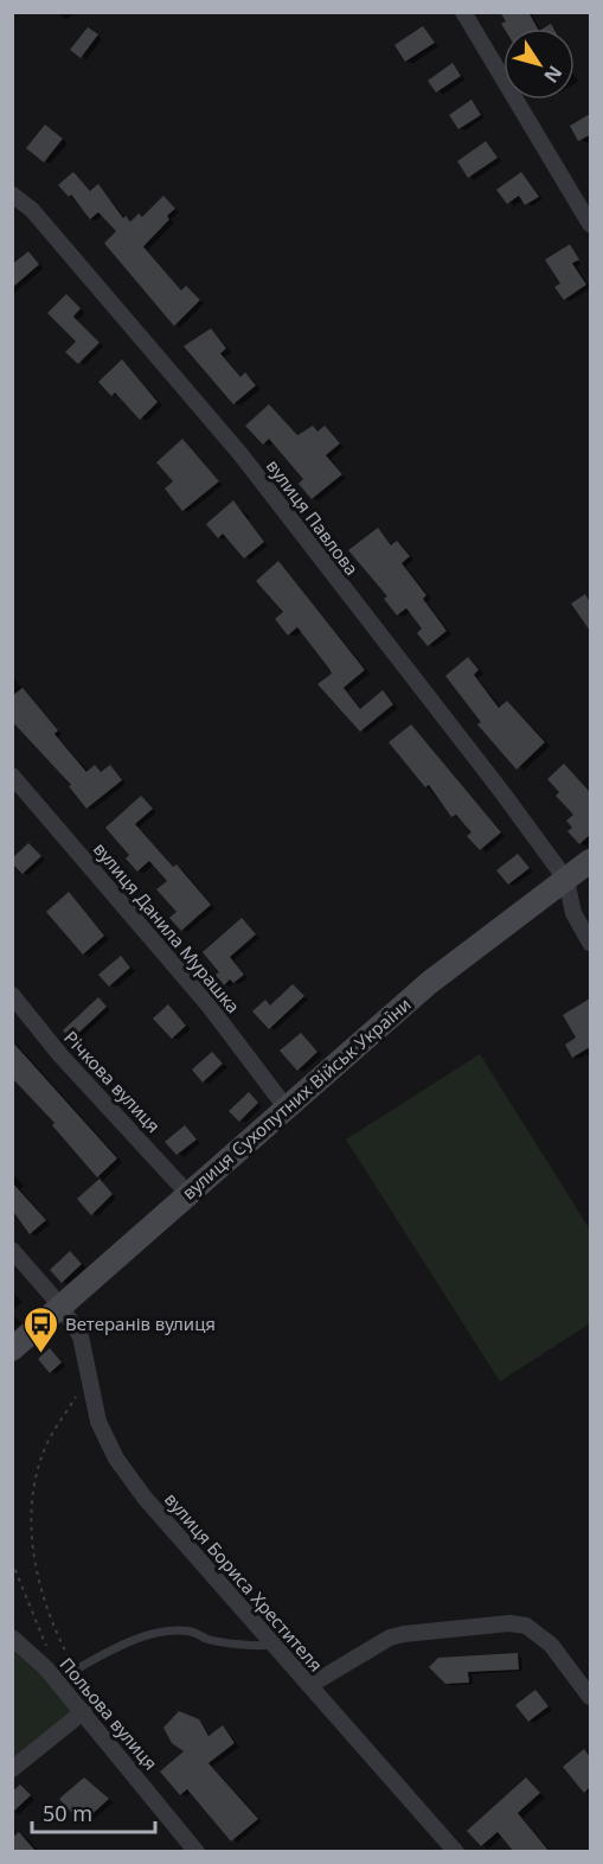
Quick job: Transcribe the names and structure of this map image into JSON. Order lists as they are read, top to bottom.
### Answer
{
  "streets": {
    "street": [
      "вулиця Павлова",
      "вулиця Данила Мурашка",
      "Річкова вулиця",
      "вулиця Сухопутних Військ України",
      "вулиця Бориса Хрестителя",
      "Польова вулиця"
    ]
  },
  "crossings": [
    ["вулиця Павлова", "вулиця Сухопутних Військ України"],
    ["вулиця Данила Мурашка", "вулиця Сухопутних Військ України"],
    ["Річкова вулиця", "вулиця Сухопутних Військ України"],
    ["вулиця Сухопутних Військ України", "вулиця Бориса Хрестителя"]
  ],
  "places": {
    "bus stop": ["Ветеранів вулиця"]
  },
  "scale_bar": "50 m",
  "north": "bottom right"
}
